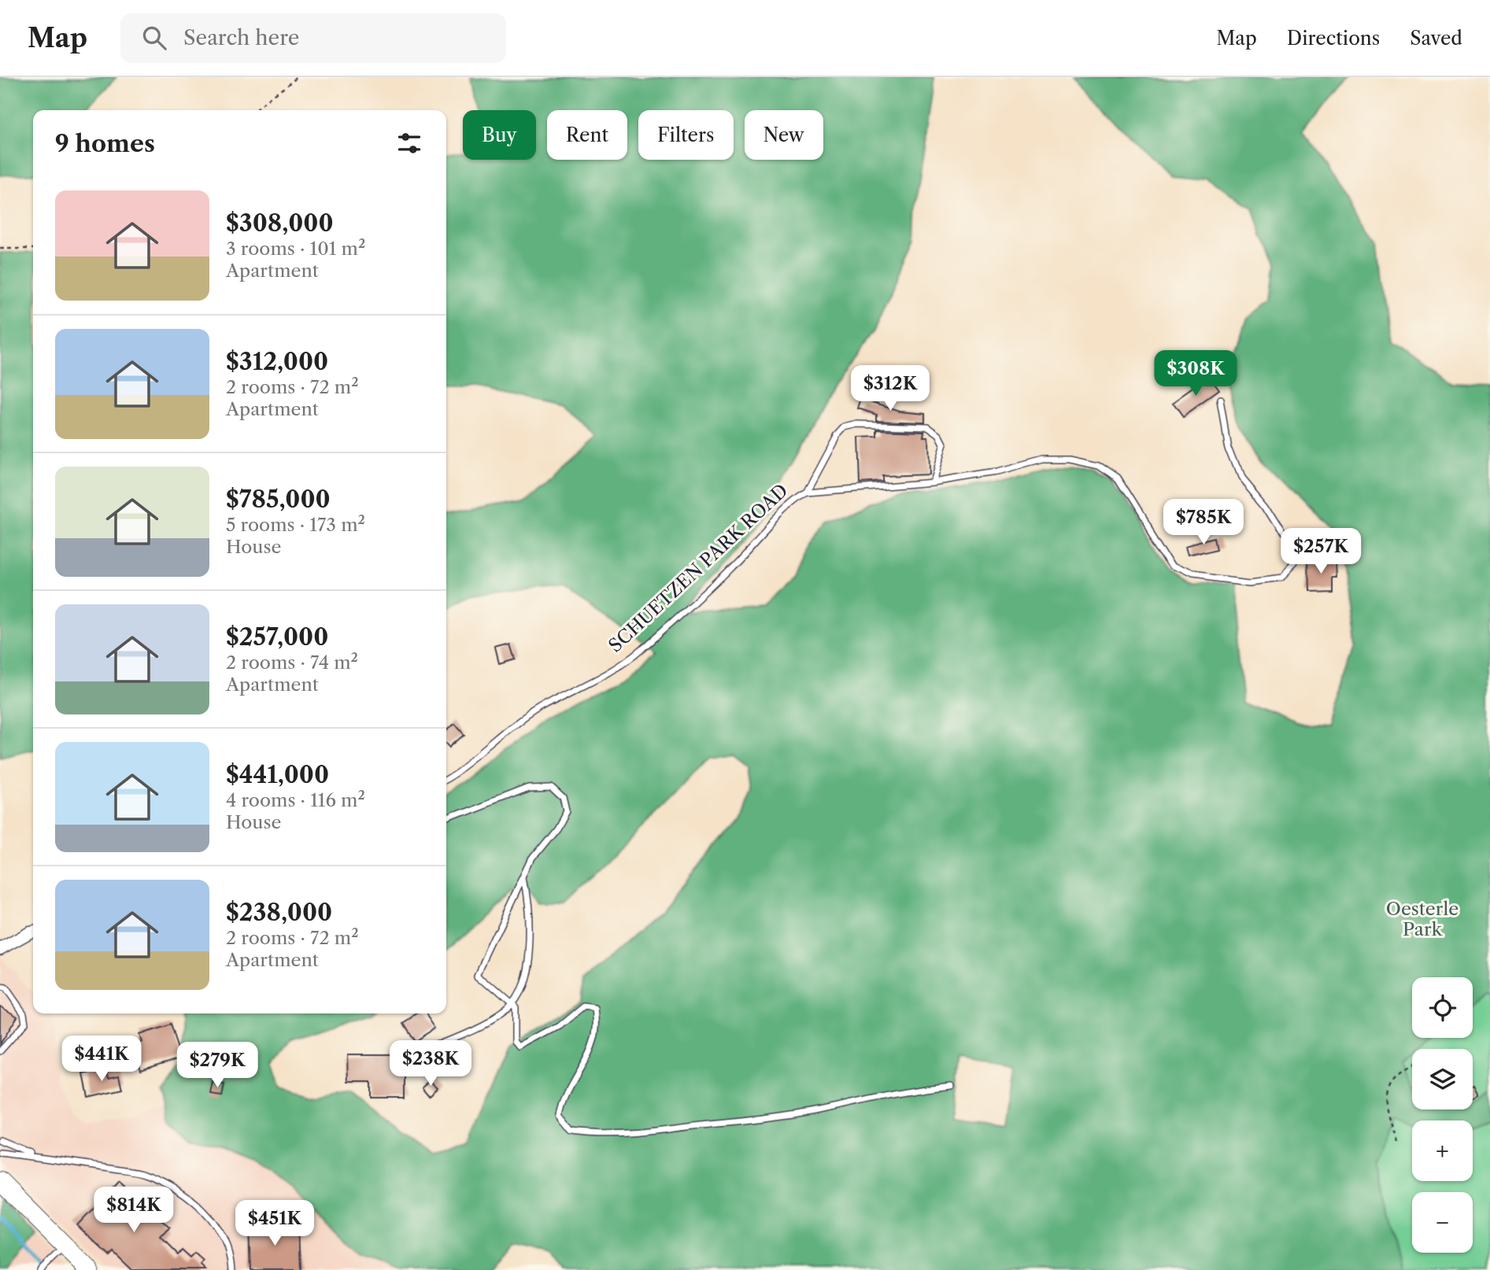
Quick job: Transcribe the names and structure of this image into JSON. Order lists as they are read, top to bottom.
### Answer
{
  "streets": {
    "lane": ["SCHUETZEN PARK ROAD"]
  },
  "parks": ["Oesterle Park"],
  "page": {
    "header": "Map",
    "search": "Search here",
    "nav": ["Map", "Directions", "Saved"],
    "chip": [
      "Buy",
      "Rent",
      "Filters",
      "New"
    ],
    "heading": "9 homes",
    "list": [
      {
        "name": "$308,000",
        "note": "3 rooms · 101 m² · Apartment"
      },
      {
        "name": "$312,000",
        "note": "2 rooms · 72 m² · Apartment"
      },
      {
        "name": "$785,000",
        "note": "5 rooms · 173 m² · House"
      },
      {
        "name": "$257,000",
        "note": "2 rooms · 74 m² · Apartment"
      },
      {
        "name": "$441,000",
        "note": "4 rooms · 116 m² · House"
      },
      {
        "name": "$238,000",
        "note": "2 rooms · 72 m² · Apartment"
      }
    ],
    "price": [
      "$308K",
      "$312K",
      "$785K",
      "$257K",
      "$441K",
      "$238K",
      "$279K",
      "$814K",
      "$451K"
    ],
    "map_buttons": ["+", "−"]
  }
}
